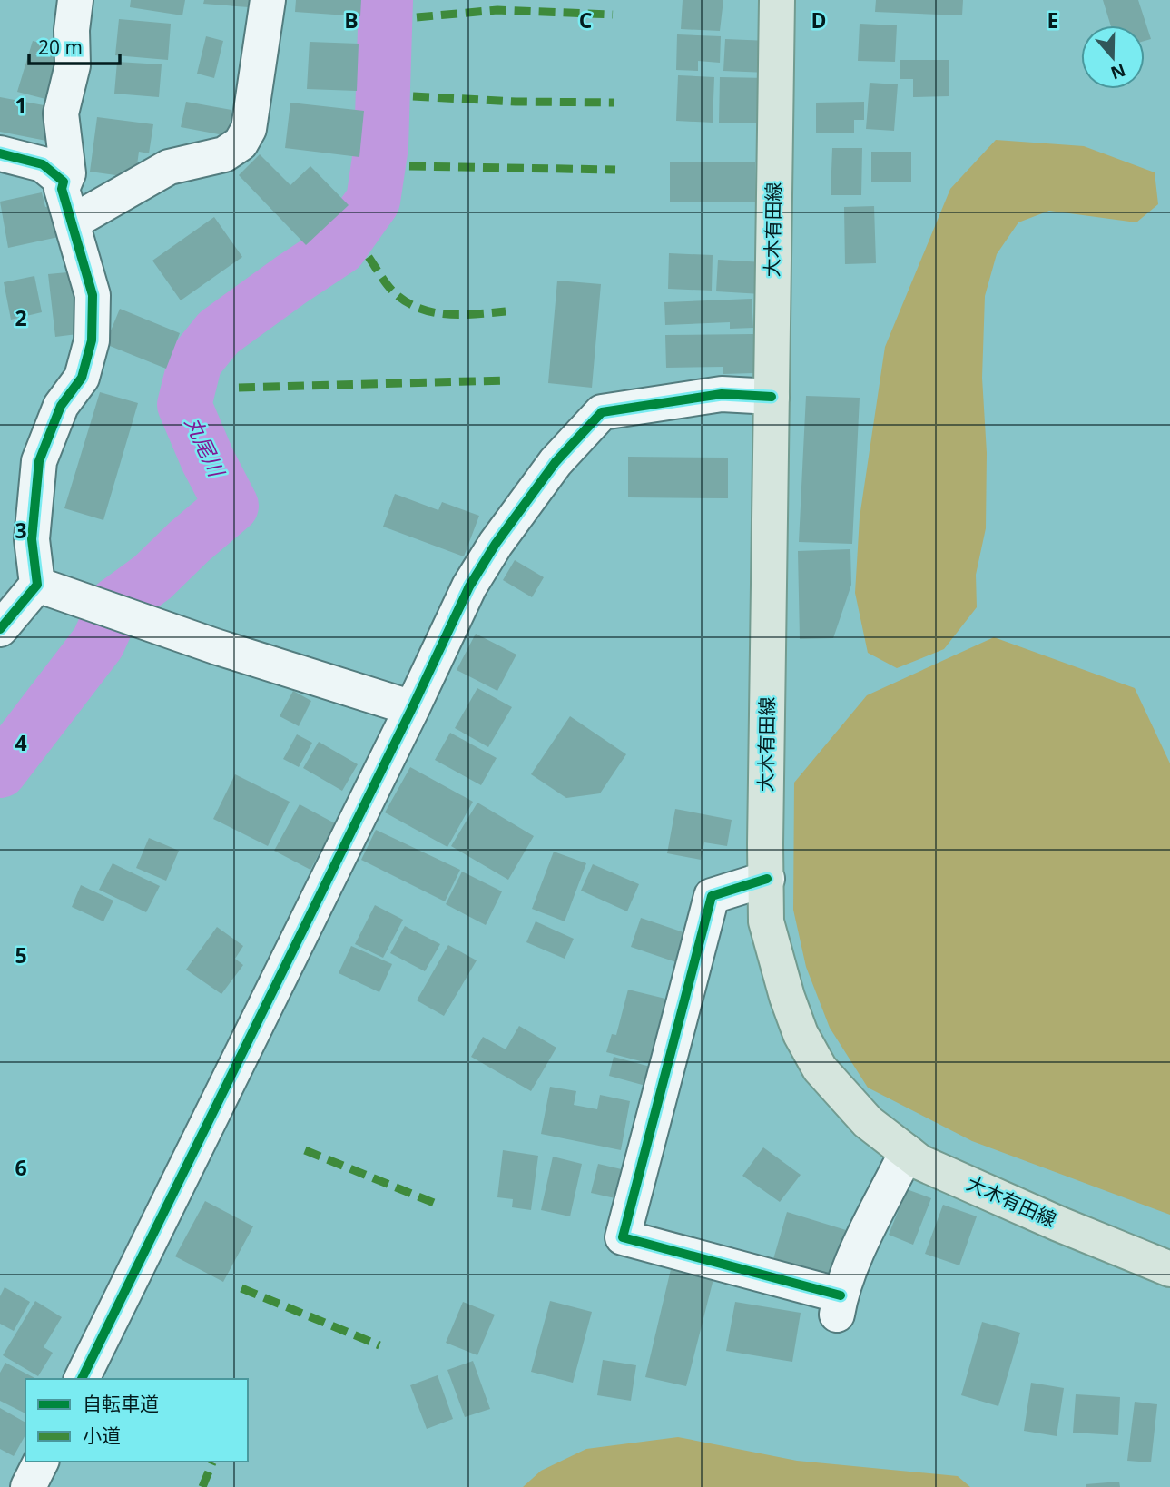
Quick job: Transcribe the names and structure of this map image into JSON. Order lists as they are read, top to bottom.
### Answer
{
  "streets": {
    "main road": ["大木有田線"]
  },
  "water": ["丸尾川"],
  "legend": ["自転車道", "小道"],
  "scale_bar": "20 m",
  "north": "bottom",
  "grid": {
    "columns": [
      "B",
      "C",
      "D",
      "E"
    ],
    "rows": [
      "1",
      "2",
      "3",
      "4",
      "5",
      "6"
    ]
  }
}
